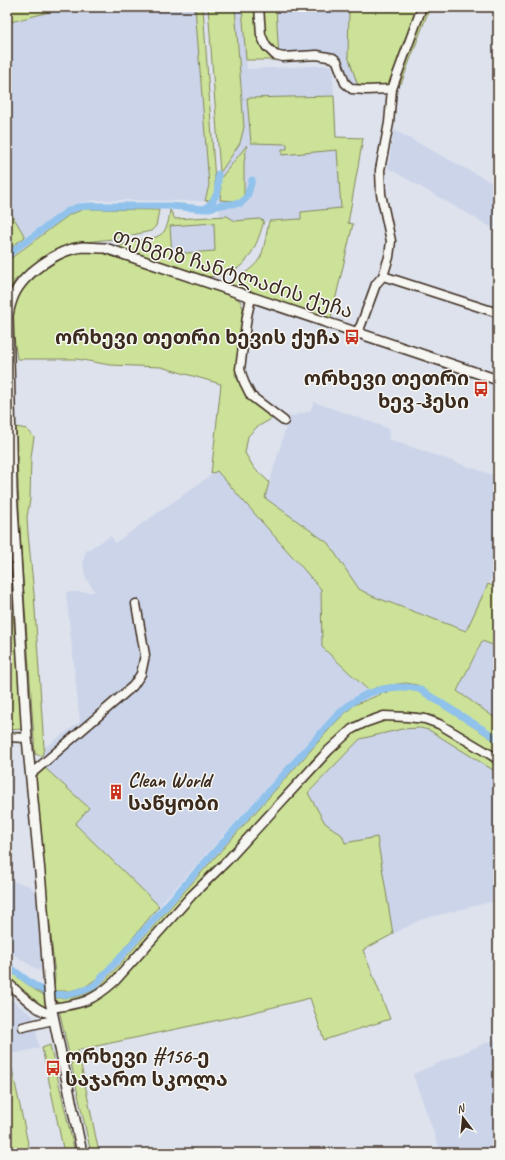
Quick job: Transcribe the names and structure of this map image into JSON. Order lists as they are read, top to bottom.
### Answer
{
  "streets": {
    "street": ["თენგიზ ჩანტლაძის ქუჩა"]
  },
  "places": {
    "bus stop": ["ორხევი თეთრი ხევის ქუჩა", "ორხევი თეთრი ხევ-ჰესი", "ორხევი #156-ე საჯარო სკოლა"],
    "building": ["Clean World საწყობი"]
  },
  "north": "top"
}
